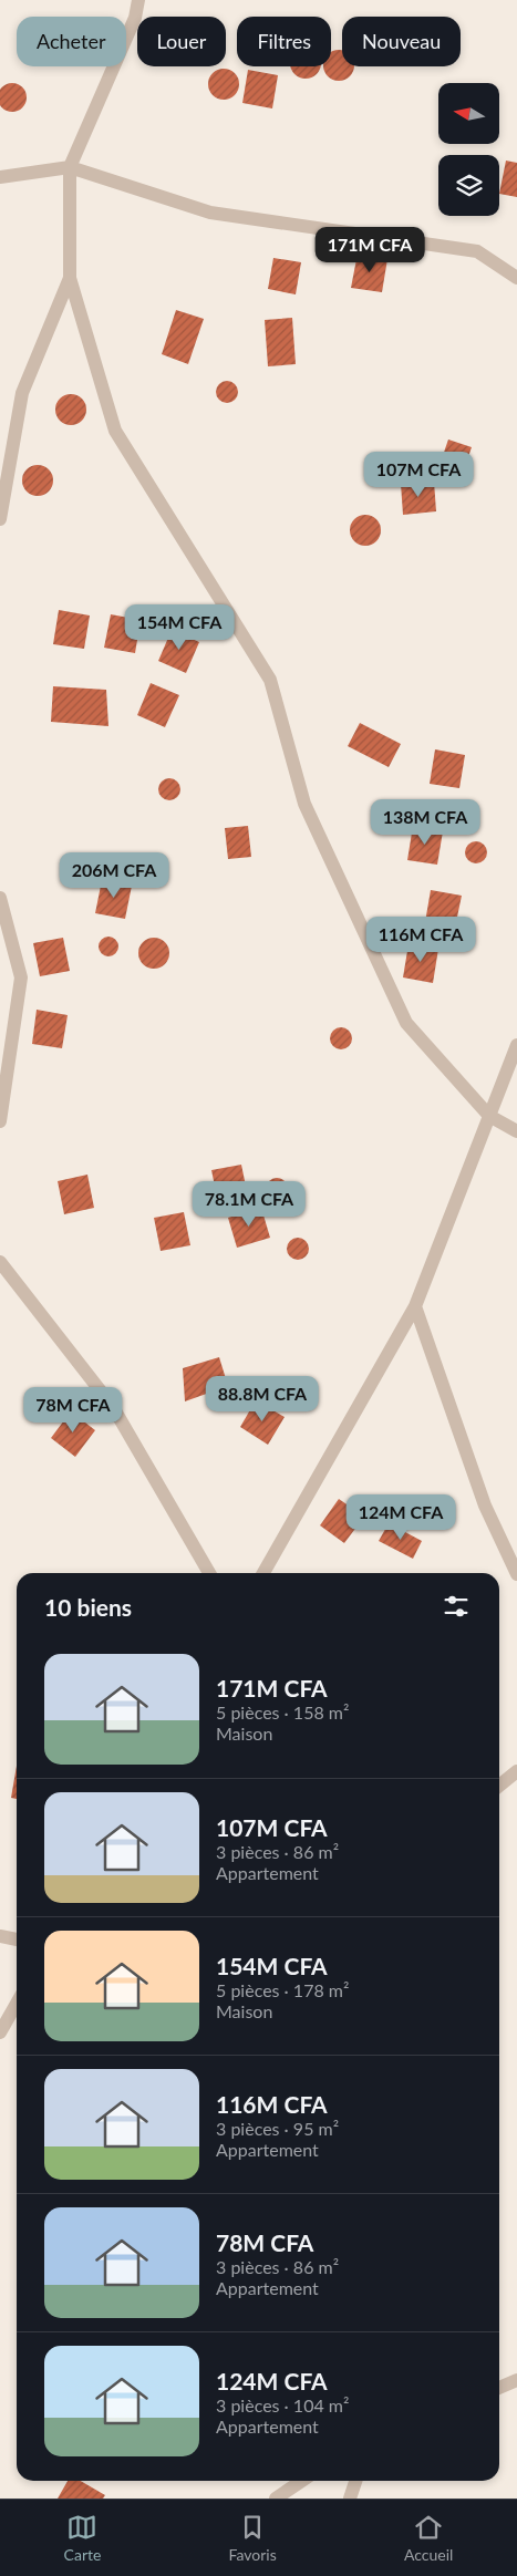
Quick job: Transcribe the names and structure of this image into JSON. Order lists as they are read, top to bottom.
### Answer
{
  "north": "left",
  "page": {
    "chip": [
      "Acheter",
      "Louer",
      "Filtres",
      "Nouveau"
    ],
    "price": [
      "171M CFA",
      "107M CFA",
      "154M CFA",
      "138M CFA",
      "206M CFA",
      "116M CFA",
      "78.1M CFA",
      "88.8M CFA",
      "78M CFA",
      "124M CFA"
    ],
    "heading": "10 biens",
    "list": [
      {
        "name": "171M CFA",
        "note": "5 pièces · 158 m² · Maison"
      },
      {
        "name": "107M CFA",
        "note": "3 pièces · 86 m² · Appartement"
      },
      {
        "name": "154M CFA",
        "note": "5 pièces · 178 m² · Maison"
      },
      {
        "name": "116M CFA",
        "note": "3 pièces · 95 m² · Appartement"
      },
      {
        "name": "78M CFA",
        "note": "3 pièces · 86 m² · Appartement"
      },
      {
        "name": "124M CFA",
        "note": "3 pièces · 104 m² · Appartement"
      }
    ],
    "tabs": ["Carte", "Favoris", "Accueil"]
  }
}
